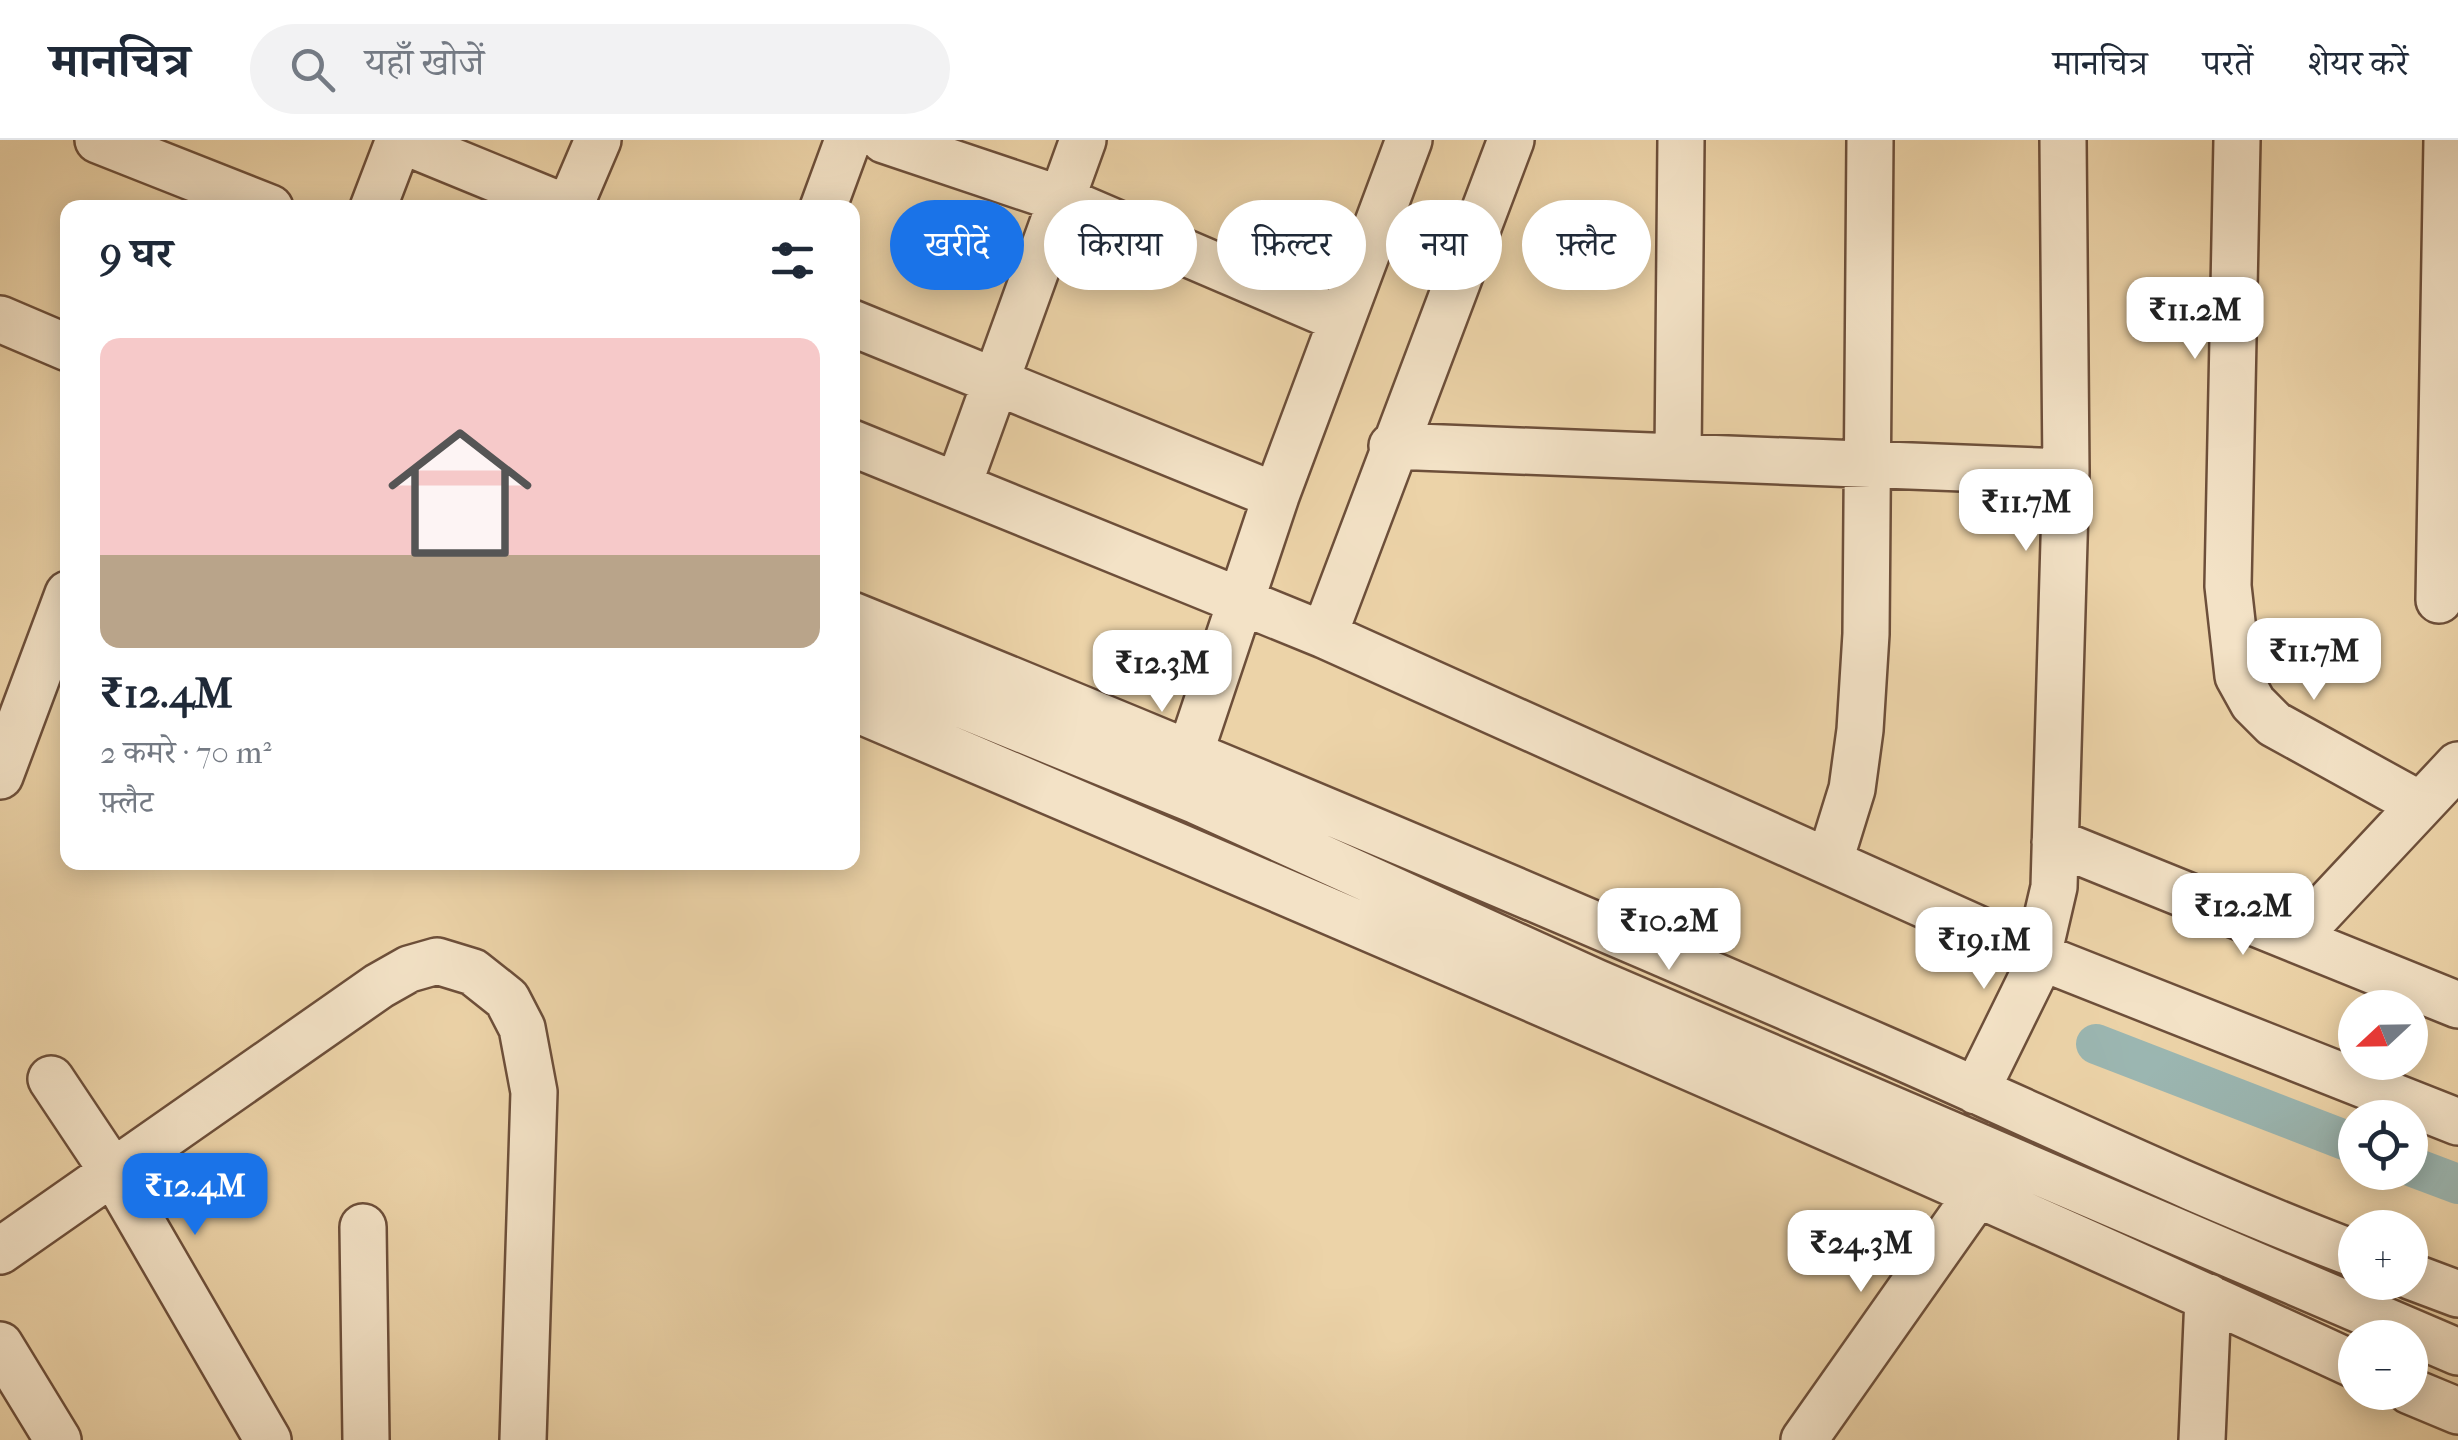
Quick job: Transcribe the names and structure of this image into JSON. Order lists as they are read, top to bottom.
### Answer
{
  "north": "left",
  "page": {
    "header": "मानचित्र",
    "search": "यहाँ खोजें",
    "nav": ["मानचित्र", "परतें", "शेयर करें"],
    "chip": [
      "खरीदें",
      "किराया",
      "फ़िल्टर",
      "नया",
      "फ़्लैट"
    ],
    "heading": "9 घर",
    "price": [
      "₹11.2M",
      "₹11.7M",
      "₹11.7M",
      "₹12.3M",
      "₹12.2M",
      "₹10.2M",
      "₹19.1M",
      "₹12.4M",
      "₹24.3M"
    ],
    "list": [
      {
        "name": "₹12.4M",
        "note": "2 कमरे · 70 m² · फ़्लैट"
      }
    ],
    "map_buttons": ["+", "−"]
  }
}
